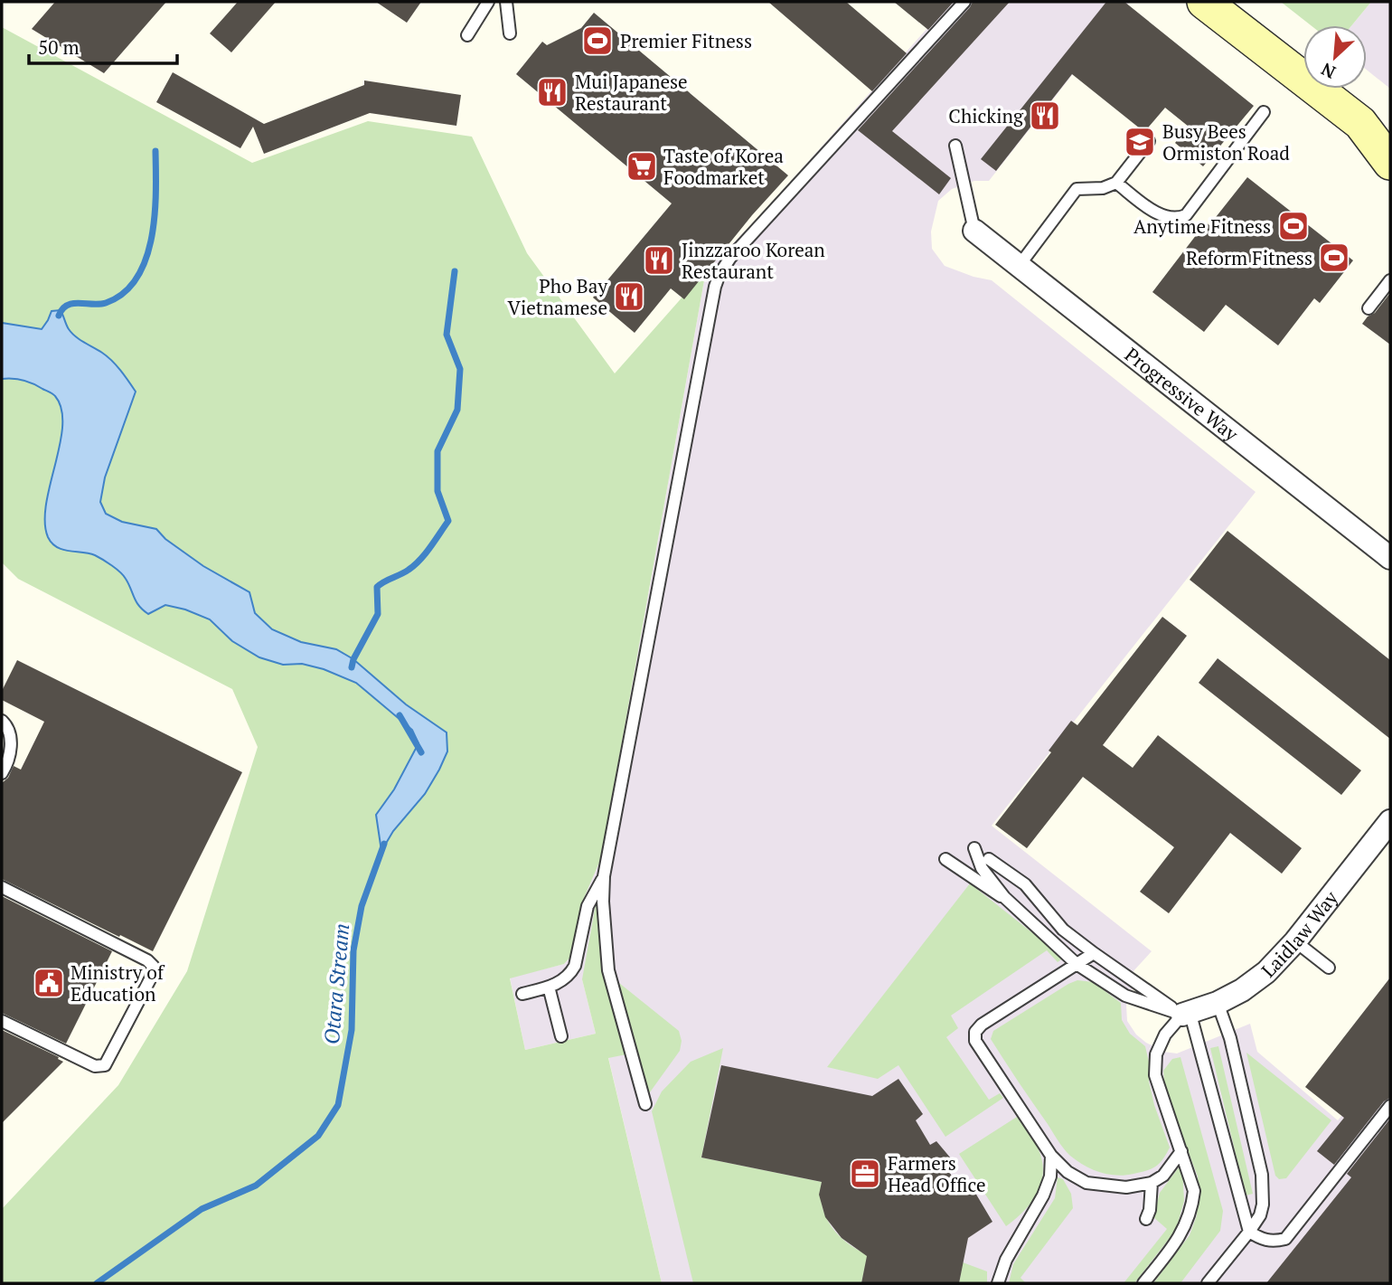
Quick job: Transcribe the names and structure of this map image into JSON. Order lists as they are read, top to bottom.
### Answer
{
  "streets": {
    "street": ["Progressive Way", "Laidlaw Way"]
  },
  "water": ["Otara Stream"],
  "places": {
    "sports": ["Premier Fitness", "Anytime Fitness", "Reform Fitness"],
    "restaurant": [
      "Mui Japanese Restaurant",
      "Chicking",
      "Jinzzaroo Korean Restaurant",
      "Pho Bay Vietnamese"
    ],
    "school or university": ["Busy Bees Ormiston Road"],
    "supermarket": ["Taste of Korea Foodmarket"],
    "public building": ["Ministry of Education"],
    "office": ["Farmers Head Office"]
  },
  "scale_bar": "50 m",
  "north": "bottom left"
}
